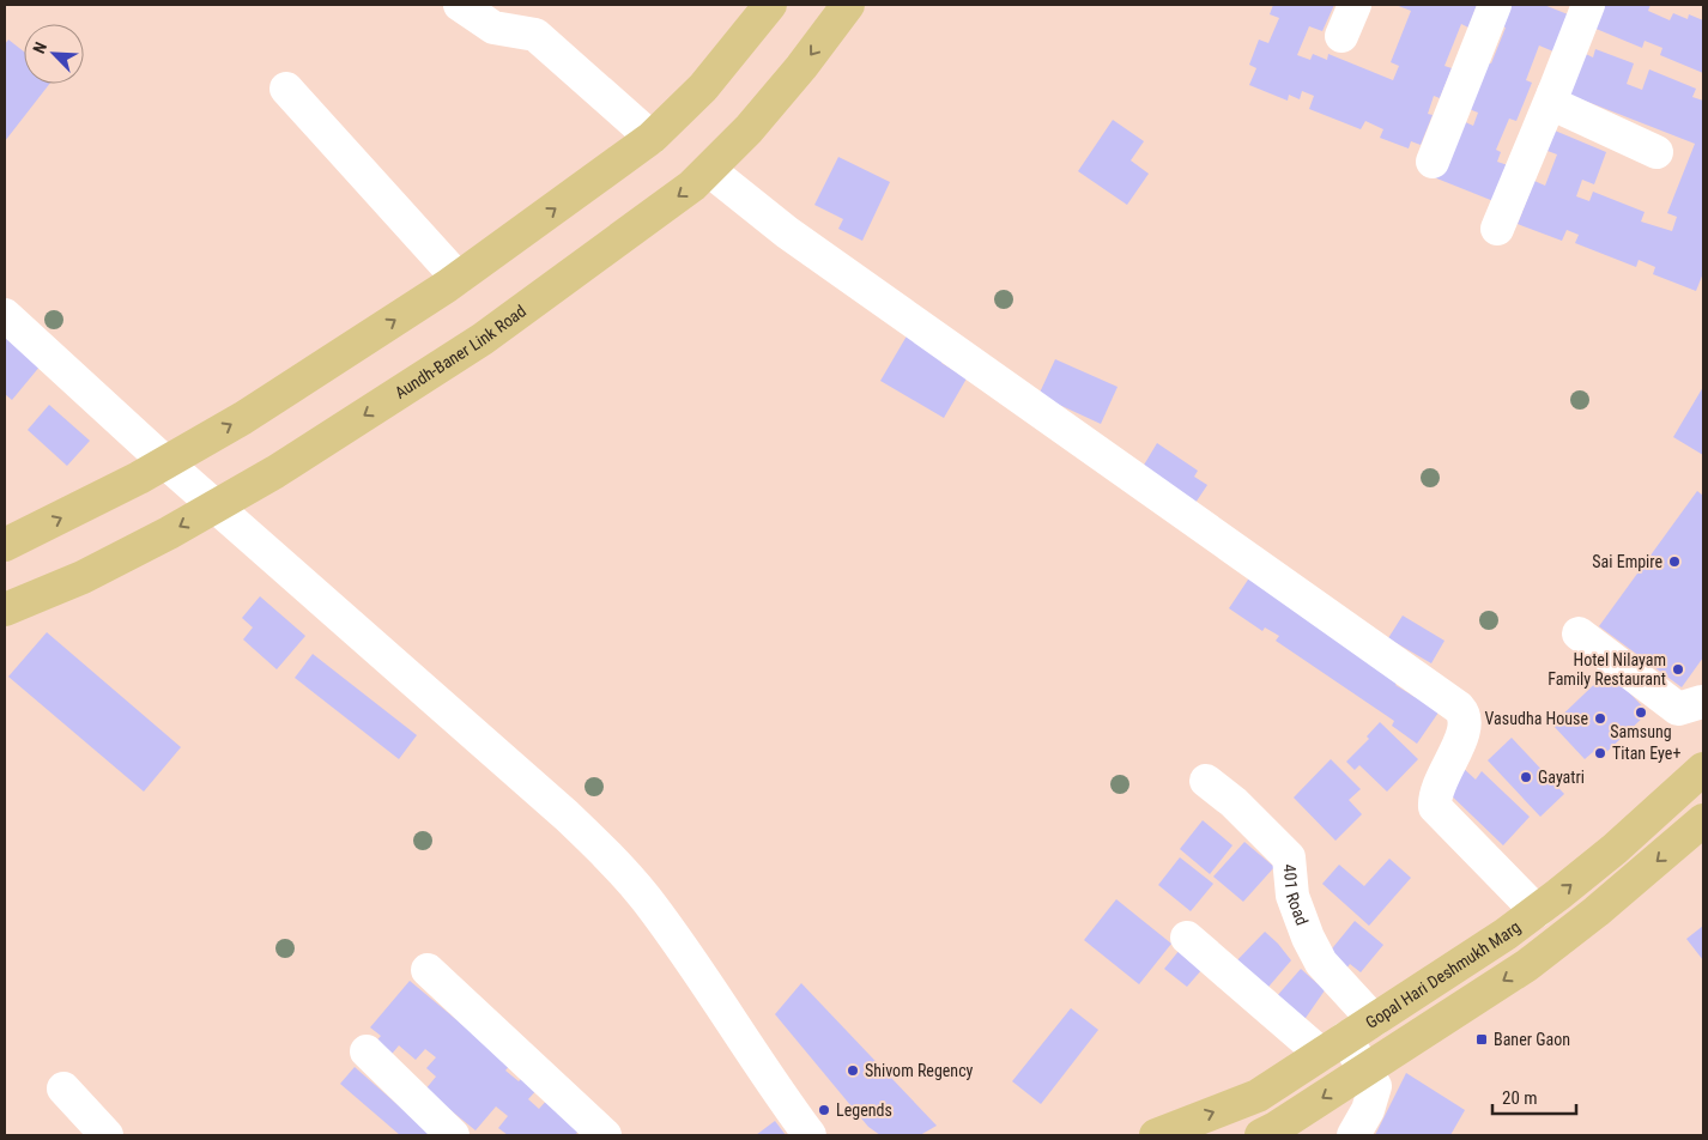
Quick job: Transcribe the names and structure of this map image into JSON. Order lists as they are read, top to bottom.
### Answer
{
  "streets": {
    "main road": ["Aundh-Baner Link Road", "Gopal Hari Deshmukh Marg"],
    "street": ["401 Road"]
  },
  "crossings": [
    ["401 Road", "Gopal Hari Deshmukh Marg"]
  ],
  "places": {
    "other": [
      "Sai Empire",
      "Hotel Nilayam Family Restaurant",
      "Samsung",
      "Vasudha House",
      "Titan Eye+",
      "Gayatri",
      "Shivom Regency",
      "Legends"
    ],
    "transit": ["Baner Gaon"]
  },
  "scale_bar": "20 m",
  "north": "top left"
}
